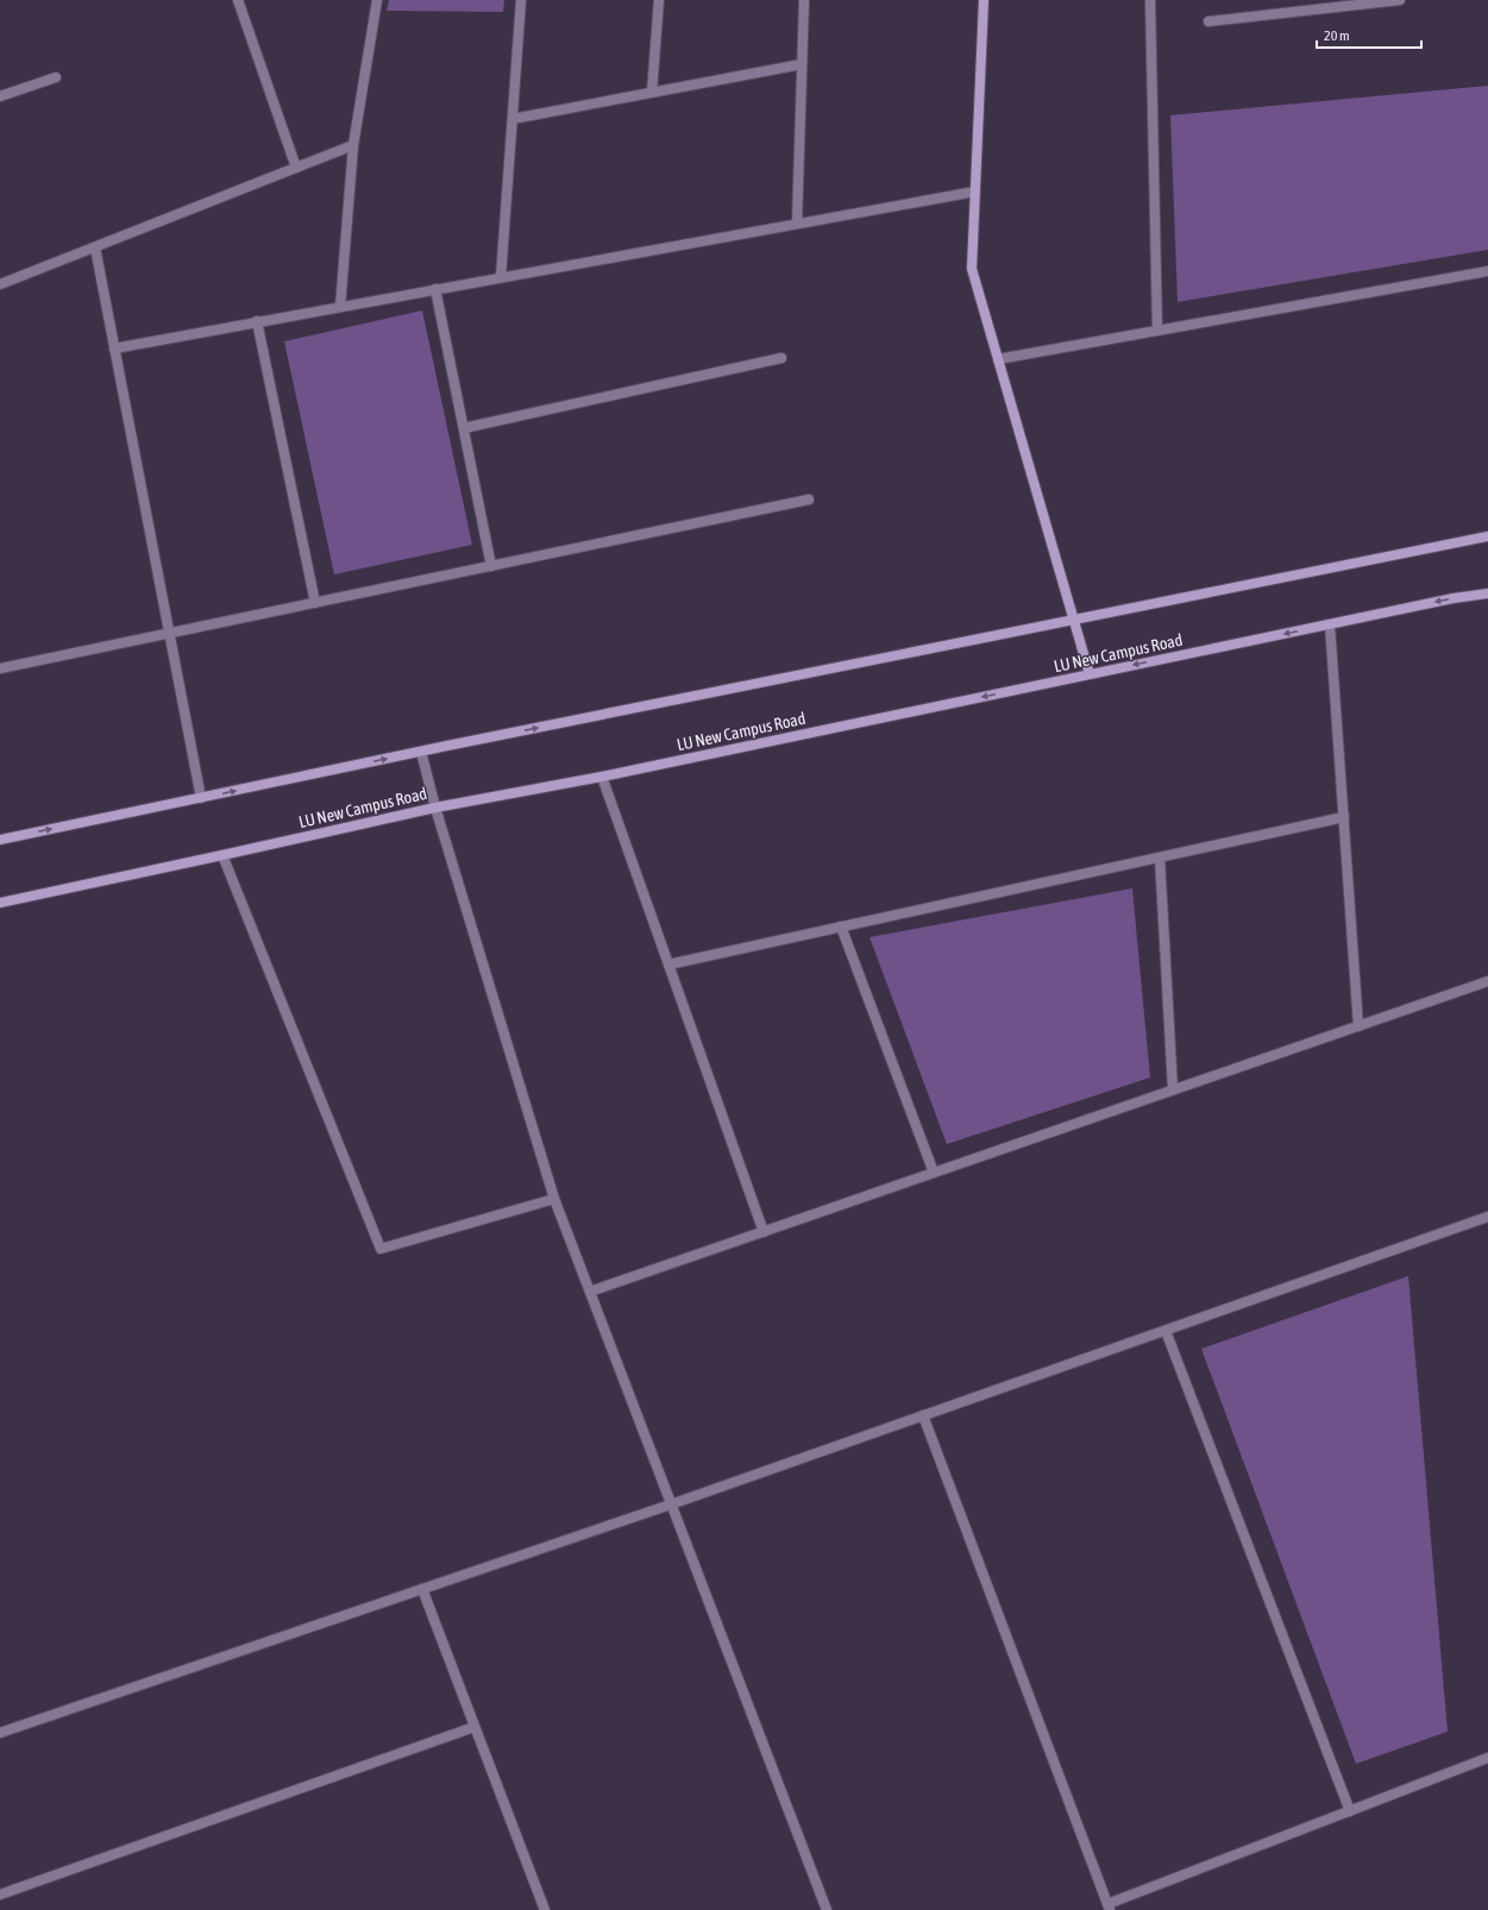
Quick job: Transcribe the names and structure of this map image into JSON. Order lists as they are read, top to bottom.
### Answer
{
  "streets": {
    "street": ["LU New Campus Road"]
  },
  "scale_bar": "20 m"
}
